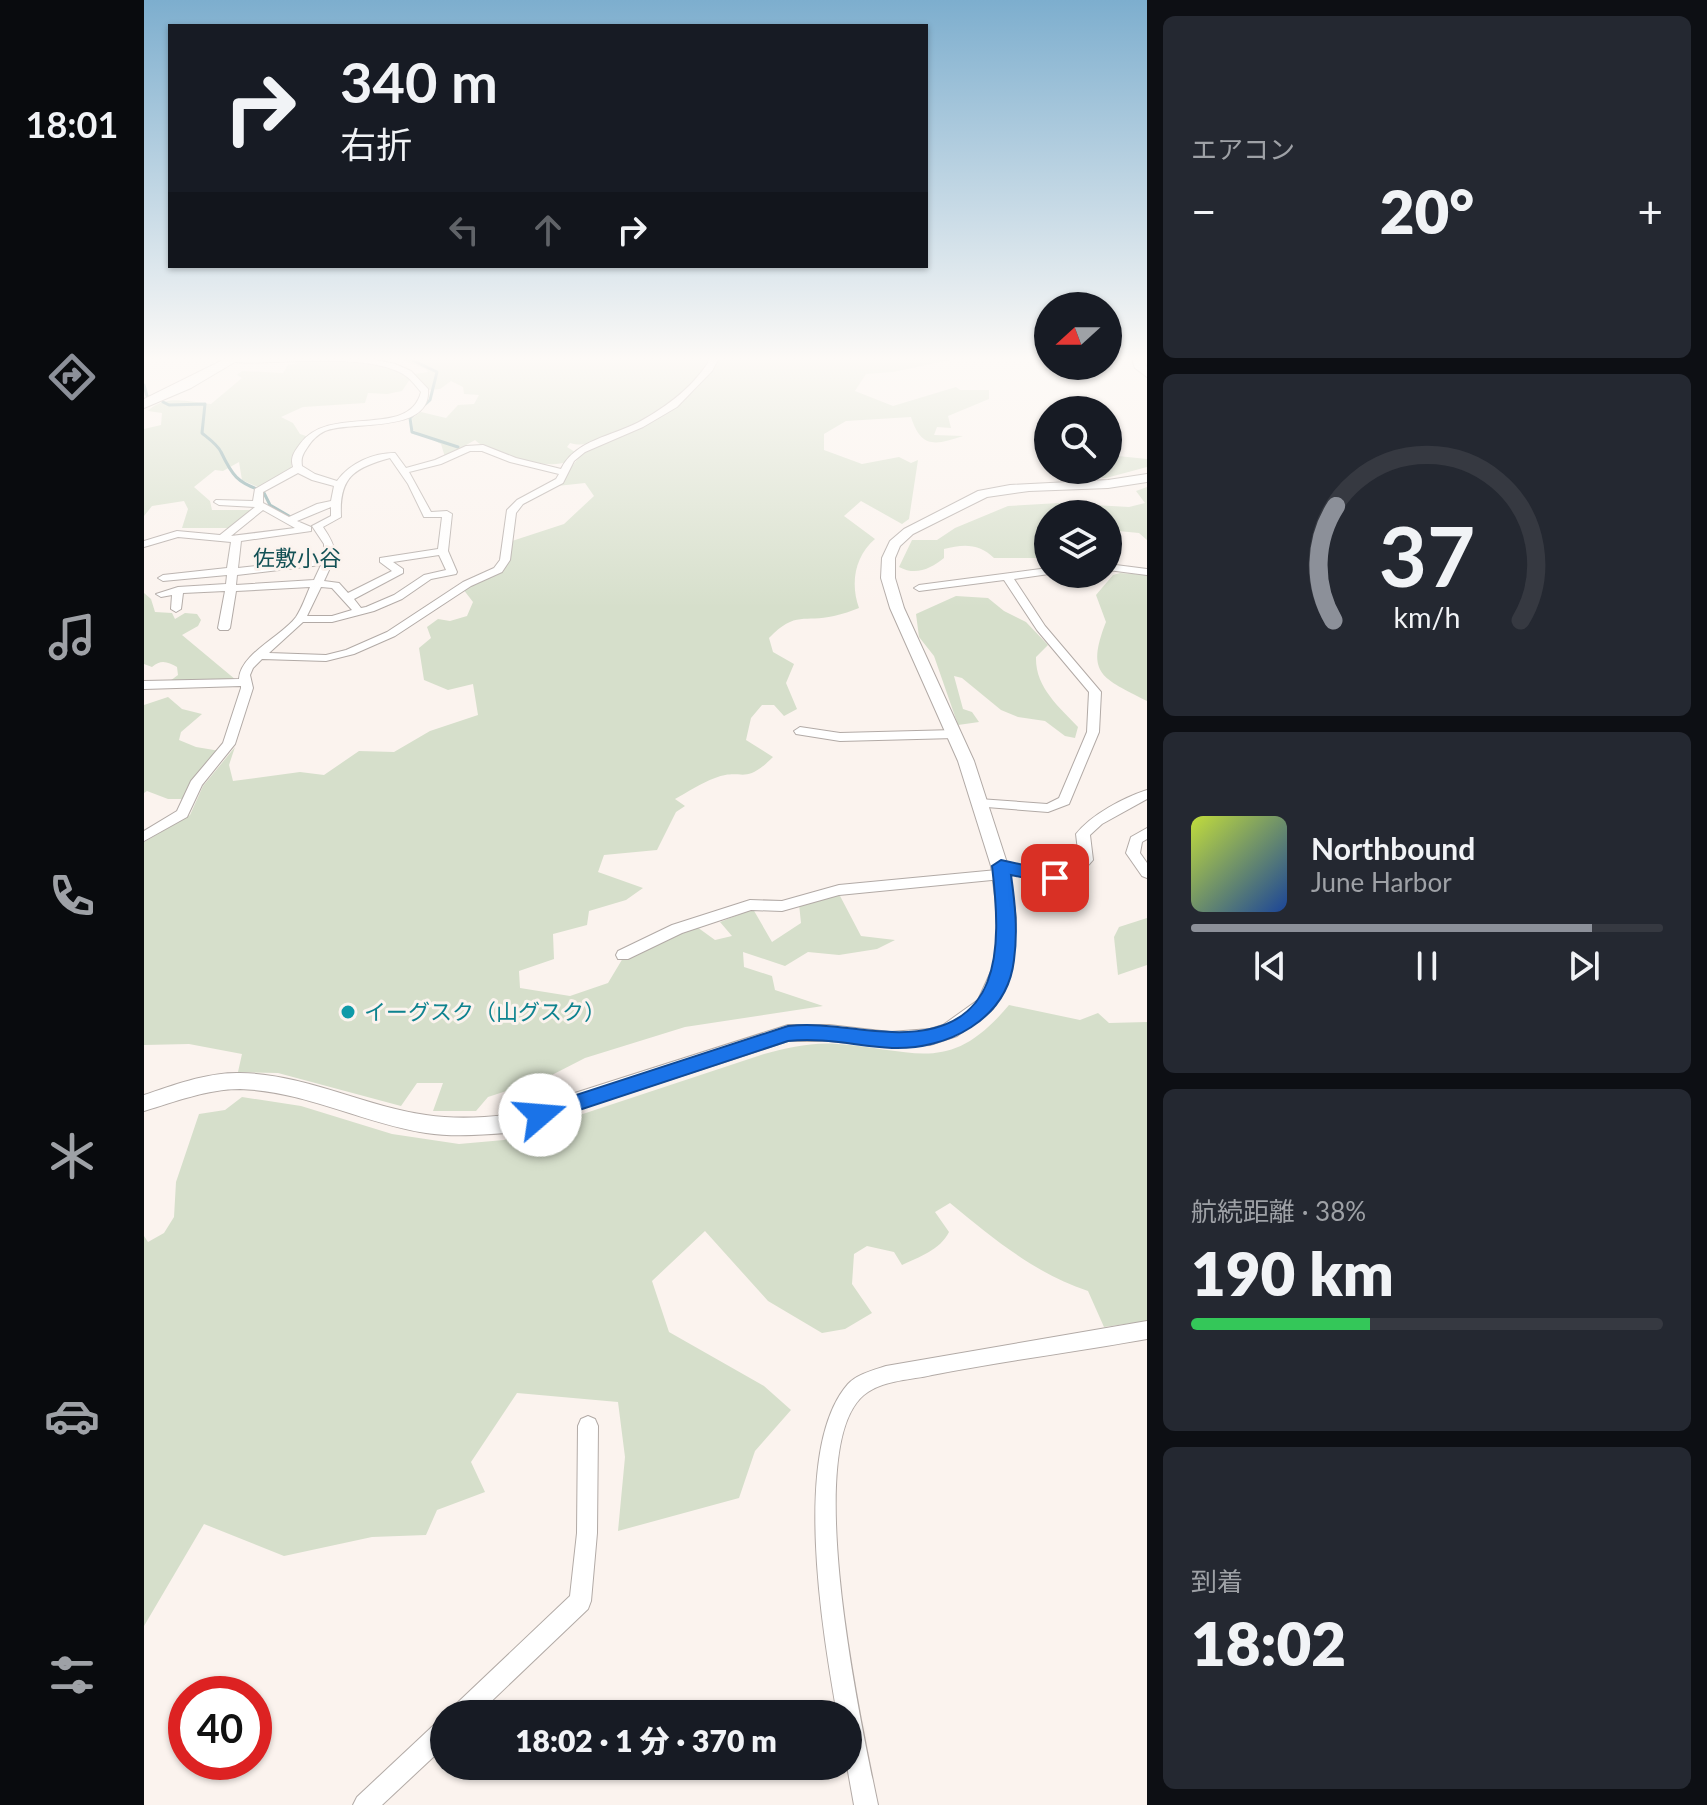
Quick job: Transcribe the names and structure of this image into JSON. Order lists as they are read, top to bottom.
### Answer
{
  "districts": ["佐敷小谷"],
  "places": ["イーグスク（山グスク）"],
  "north": "left",
  "page": {
    "tabs": "18:01",
    "tile": [
      "エアコン",
      ["航続距離 · 38%", "190 km"],
      ["到着", "18:02"]
    ],
    "turn": ["340 m", "右折"],
    "heat": ["−", "20°", "+"],
    "song": ["Northbound", "June Harbor"],
    "limit": "40",
    "trip": "18:02 · 1 分 · 370 m",
    "gauge": ["37", "km/h"]
  }
}
